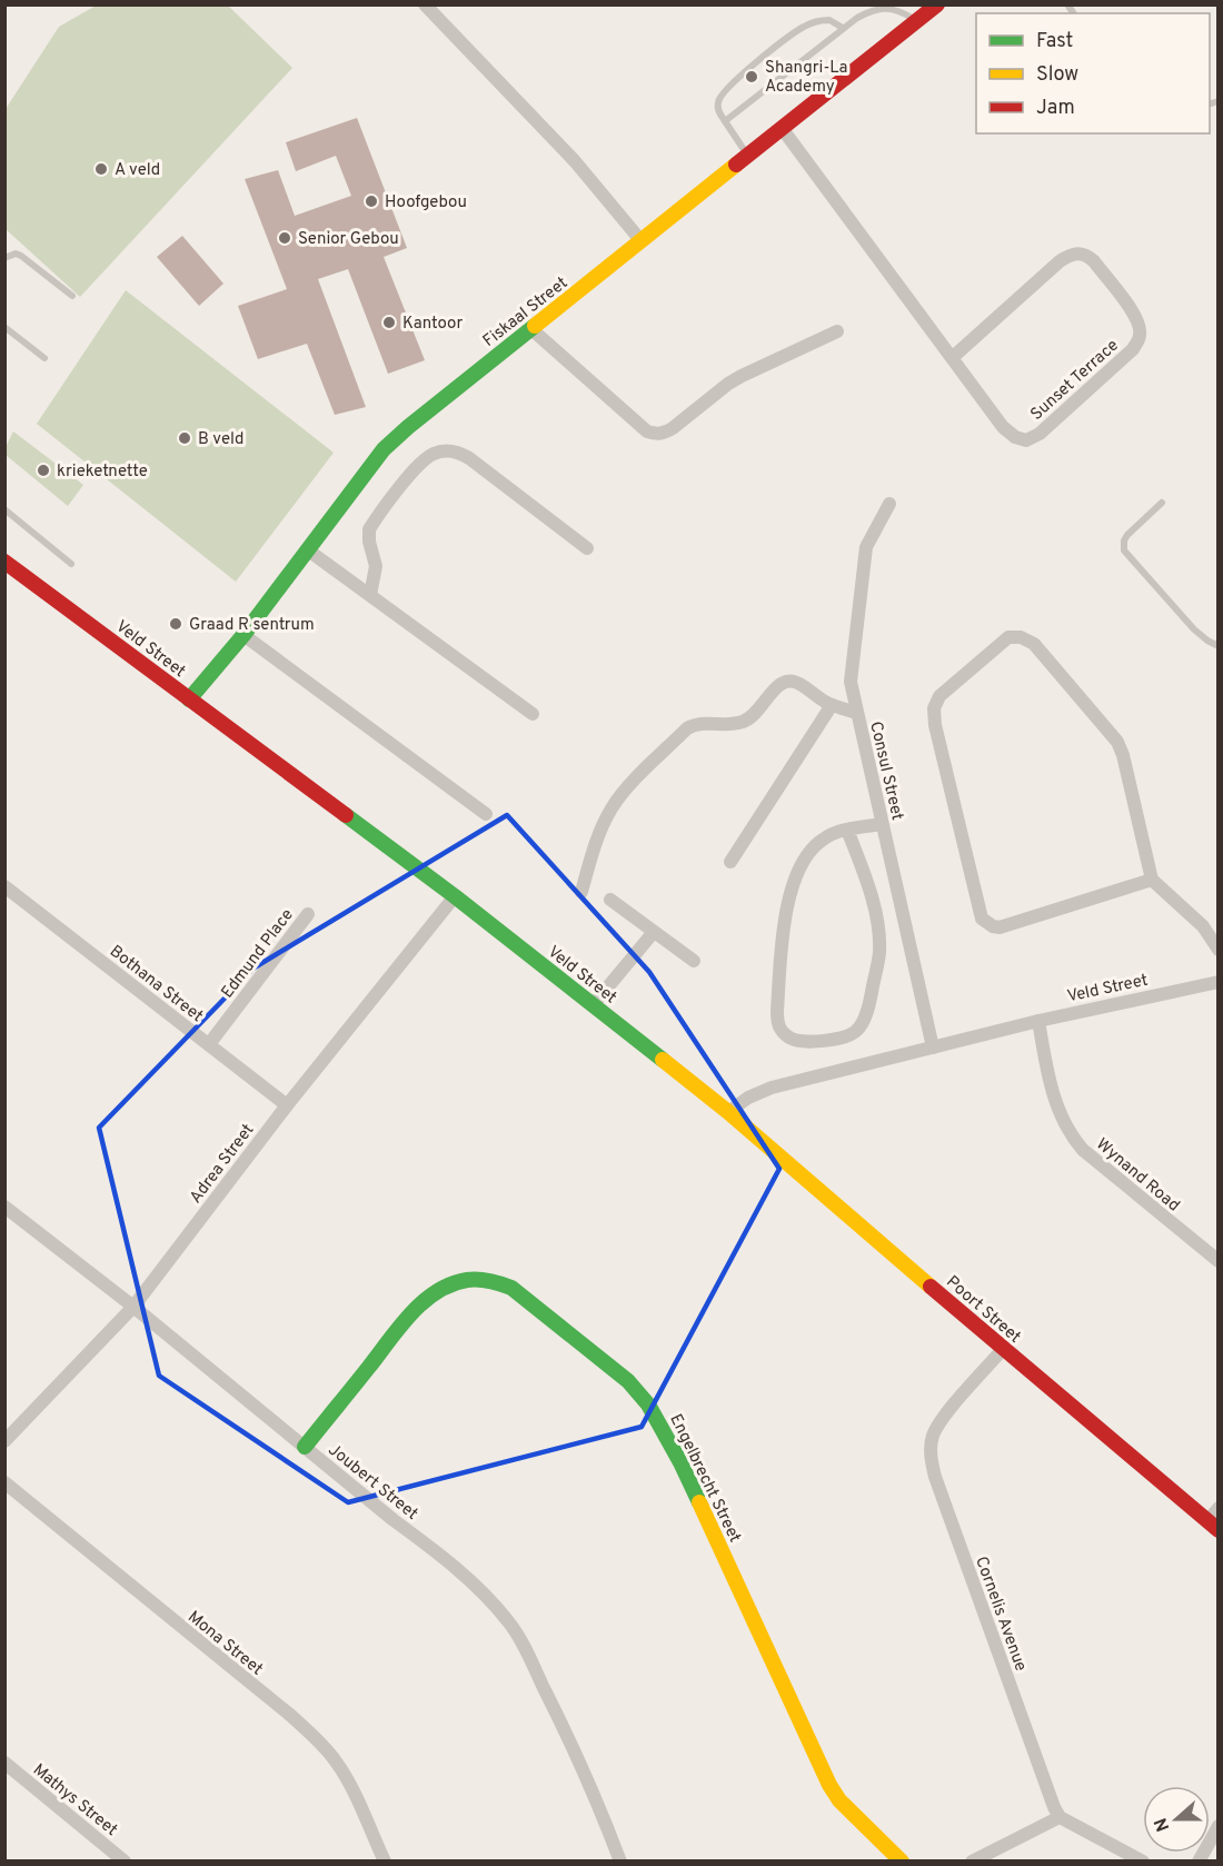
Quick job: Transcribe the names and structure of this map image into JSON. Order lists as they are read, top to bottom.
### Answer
{
  "streets": {
    "street": [
      "Fiskaal Street",
      "Sunset Terrace",
      "Veld Street",
      "Consul Street",
      "Edmund Place",
      "Bothana Street",
      "Adrea Street",
      "Wynand Road",
      "Poort Street",
      "Engelbrecht Street",
      "Joubert Street",
      "Cornelis Avenue",
      "Mona Street",
      "Mathys Street"
    ]
  },
  "crossings": [
    ["Fiskaal Street", "Sunset Terrace"],
    ["Fiskaal Street", "Veld Street"],
    ["Veld Street", "Consul Street"],
    ["Veld Street", "Adrea Street"],
    ["Veld Street", "Wynand Road"],
    ["Veld Street", "Poort Street"],
    ["Edmund Place", "Bothana Street"],
    ["Bothana Street", "Adrea Street"],
    ["Adrea Street", "Joubert Street"],
    ["Poort Street", "Cornelis Avenue"],
    ["Engelbrecht Street", "Joubert Street"]
  ],
  "places": [
    "Shangri-La Academy",
    "A veld",
    "Hoofgebou",
    "Senior Gebou",
    "Kantoor",
    "B veld",
    "krieketnette",
    "Graad R sentrum"
  ],
  "legend": ["Fast", "Slow", "Jam"],
  "north": "left"
}
